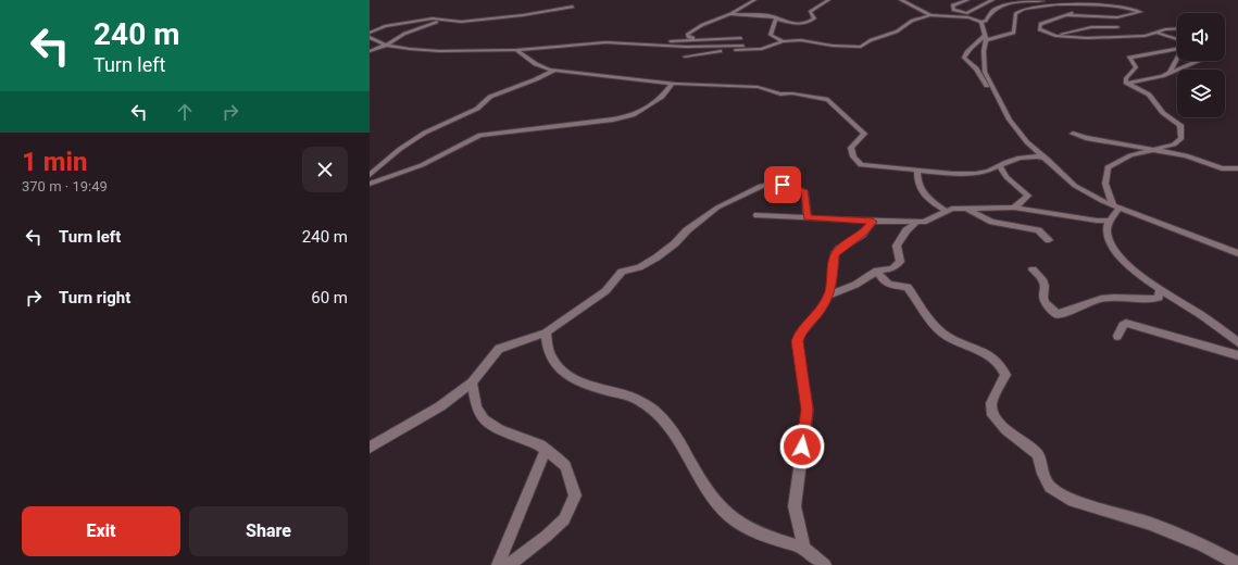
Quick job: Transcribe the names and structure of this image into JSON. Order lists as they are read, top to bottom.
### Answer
{
  "page": {
    "turn": ["240 m", "Turn left"],
    "heading": ["1 min", "370 m · 19:49"],
    "list": [
      {
        "name": "Turn left",
        "value": "240 m"
      },
      {
        "name": "Turn right",
        "value": "60 m"
      }
    ],
    "buttons": ["Exit", "Share"]
  }
}
